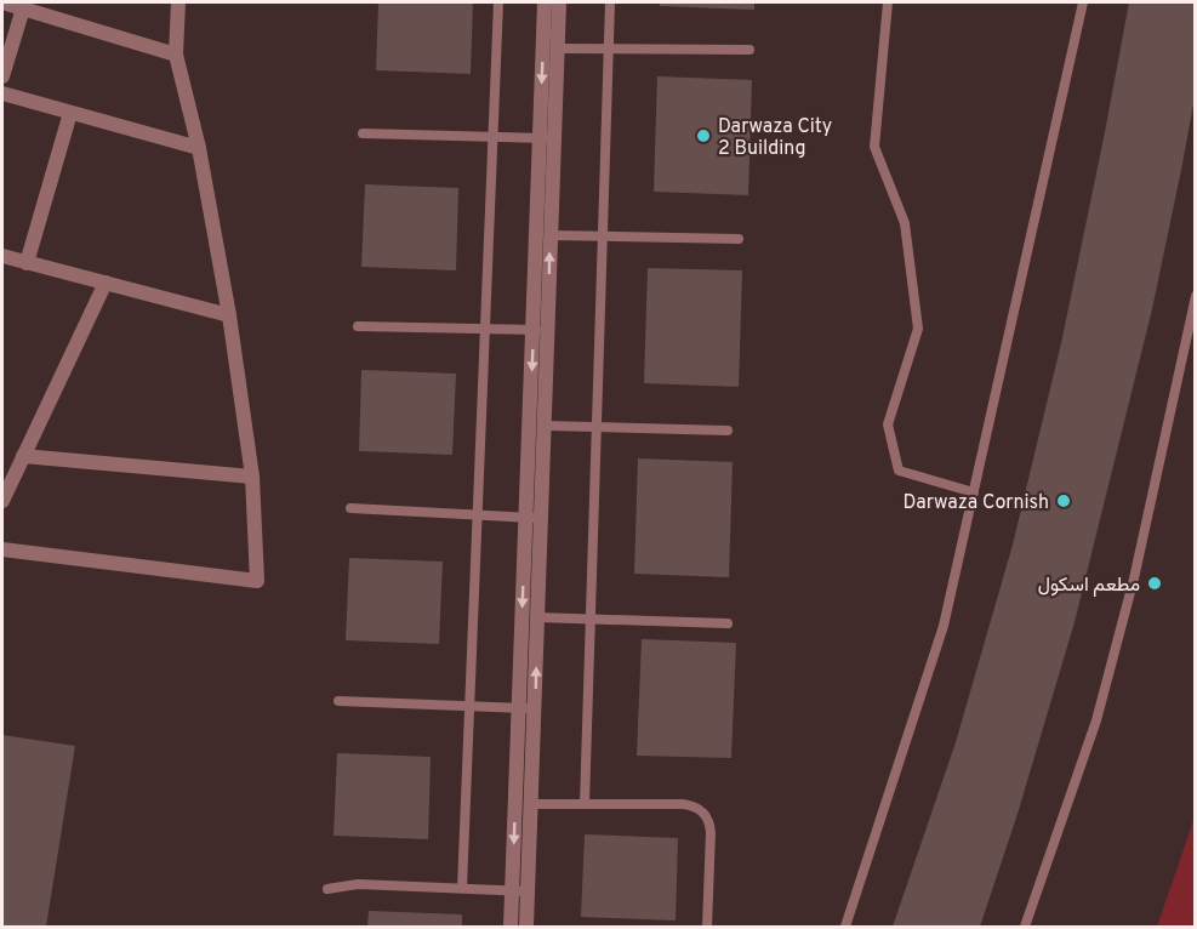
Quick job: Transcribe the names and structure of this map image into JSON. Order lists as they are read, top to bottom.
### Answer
{
  "places": ["Darwaza City 2 Building", "Darwaza Cornish", "مطعم اسكول"]
}
